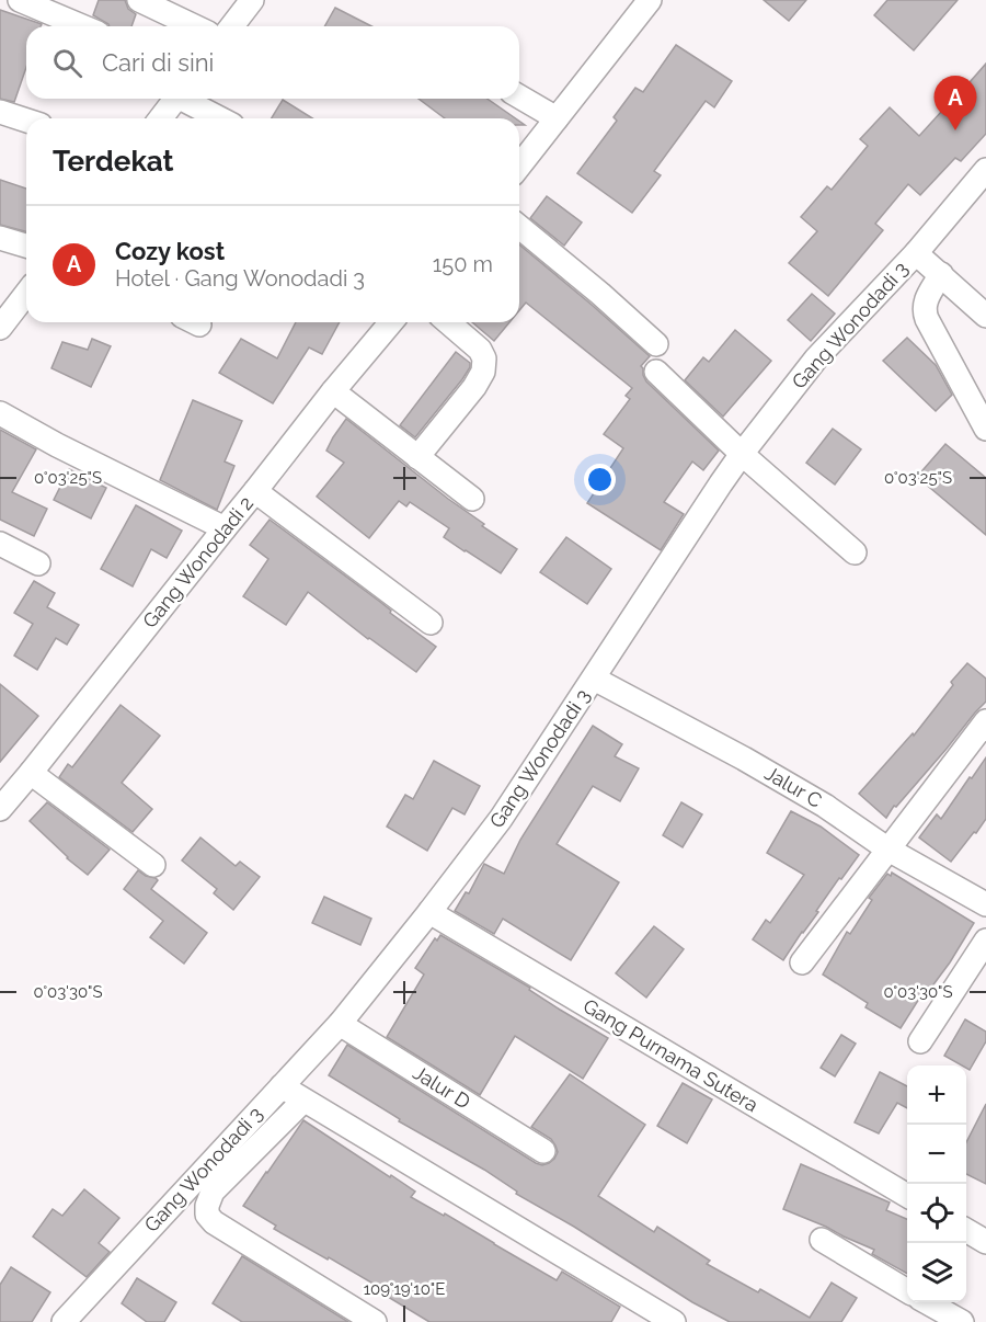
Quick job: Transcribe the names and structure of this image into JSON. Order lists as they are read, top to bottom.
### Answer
{
  "streets": {
    "street": [
      "Gang Wonodadi 3",
      "Gang Wonodadi 2",
      "Jalur C",
      "Gang Purnama Sutera",
      "Jalur D"
    ]
  },
  "crossings": [
    ["Gang Wonodadi 3", "Jalur C"],
    ["Gang Wonodadi 3", "Gang Purnama Sutera"],
    ["Gang Wonodadi 3", "Jalur D"]
  ],
  "page": {
    "search": "Cari di sini",
    "pins": "A",
    "heading": "Terdekat",
    "list": [
      {
        "mark": "A",
        "name": "Cozy kost",
        "note": "Hotel · Gang Wonodadi 3",
        "value": "150 m"
      }
    ],
    "map_buttons": ["+", "−"]
  },
  "coordinates": ["0°03'25\"S", "0°03'30\"S", "109°19'10\"E"]
}
